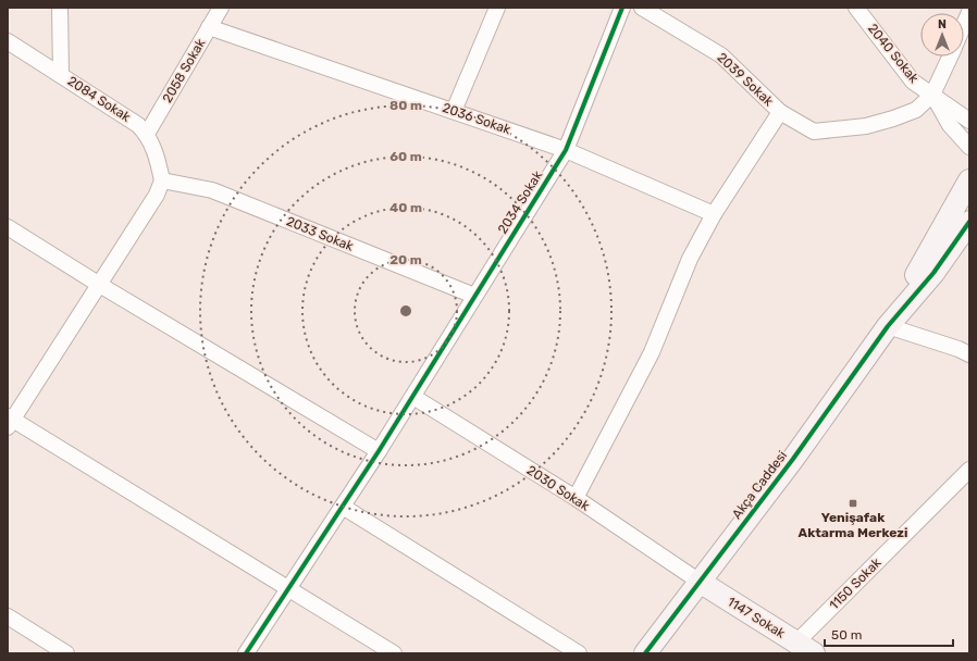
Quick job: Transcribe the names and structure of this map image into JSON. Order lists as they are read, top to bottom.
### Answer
{
  "streets": {
    "street": [
      "2040 Sokak",
      "2058 Sokak",
      "2039 Sokak",
      "2084 Sokak",
      "2036 Sokak",
      "2034 Sokak",
      "2033 Sokak",
      "Akça Caddesi",
      "2030 Sokak",
      "1150 Sokak",
      "1147 Sokak"
    ]
  },
  "crossings": [
    ["2040 Sokak", "2039 Sokak"],
    ["2058 Sokak", "2084 Sokak"],
    ["2058 Sokak", "2036 Sokak"],
    ["2084 Sokak", "2033 Sokak"],
    ["2036 Sokak", "2034 Sokak"],
    ["2034 Sokak", "2033 Sokak"],
    ["2034 Sokak", "2030 Sokak"],
    ["Akça Caddesi", "2030 Sokak"],
    ["Akça Caddesi", "1147 Sokak"],
    ["2030 Sokak", "1147 Sokak"],
    ["1150 Sokak", "1147 Sokak"]
  ],
  "places": {
    "transit": ["Yenişafak Aktarma Merkezi"]
  },
  "scale_bar": "50 m",
  "north": "top",
  "rings": [
    "80 m",
    "60 m",
    "40 m",
    "20 m"
  ]
}
